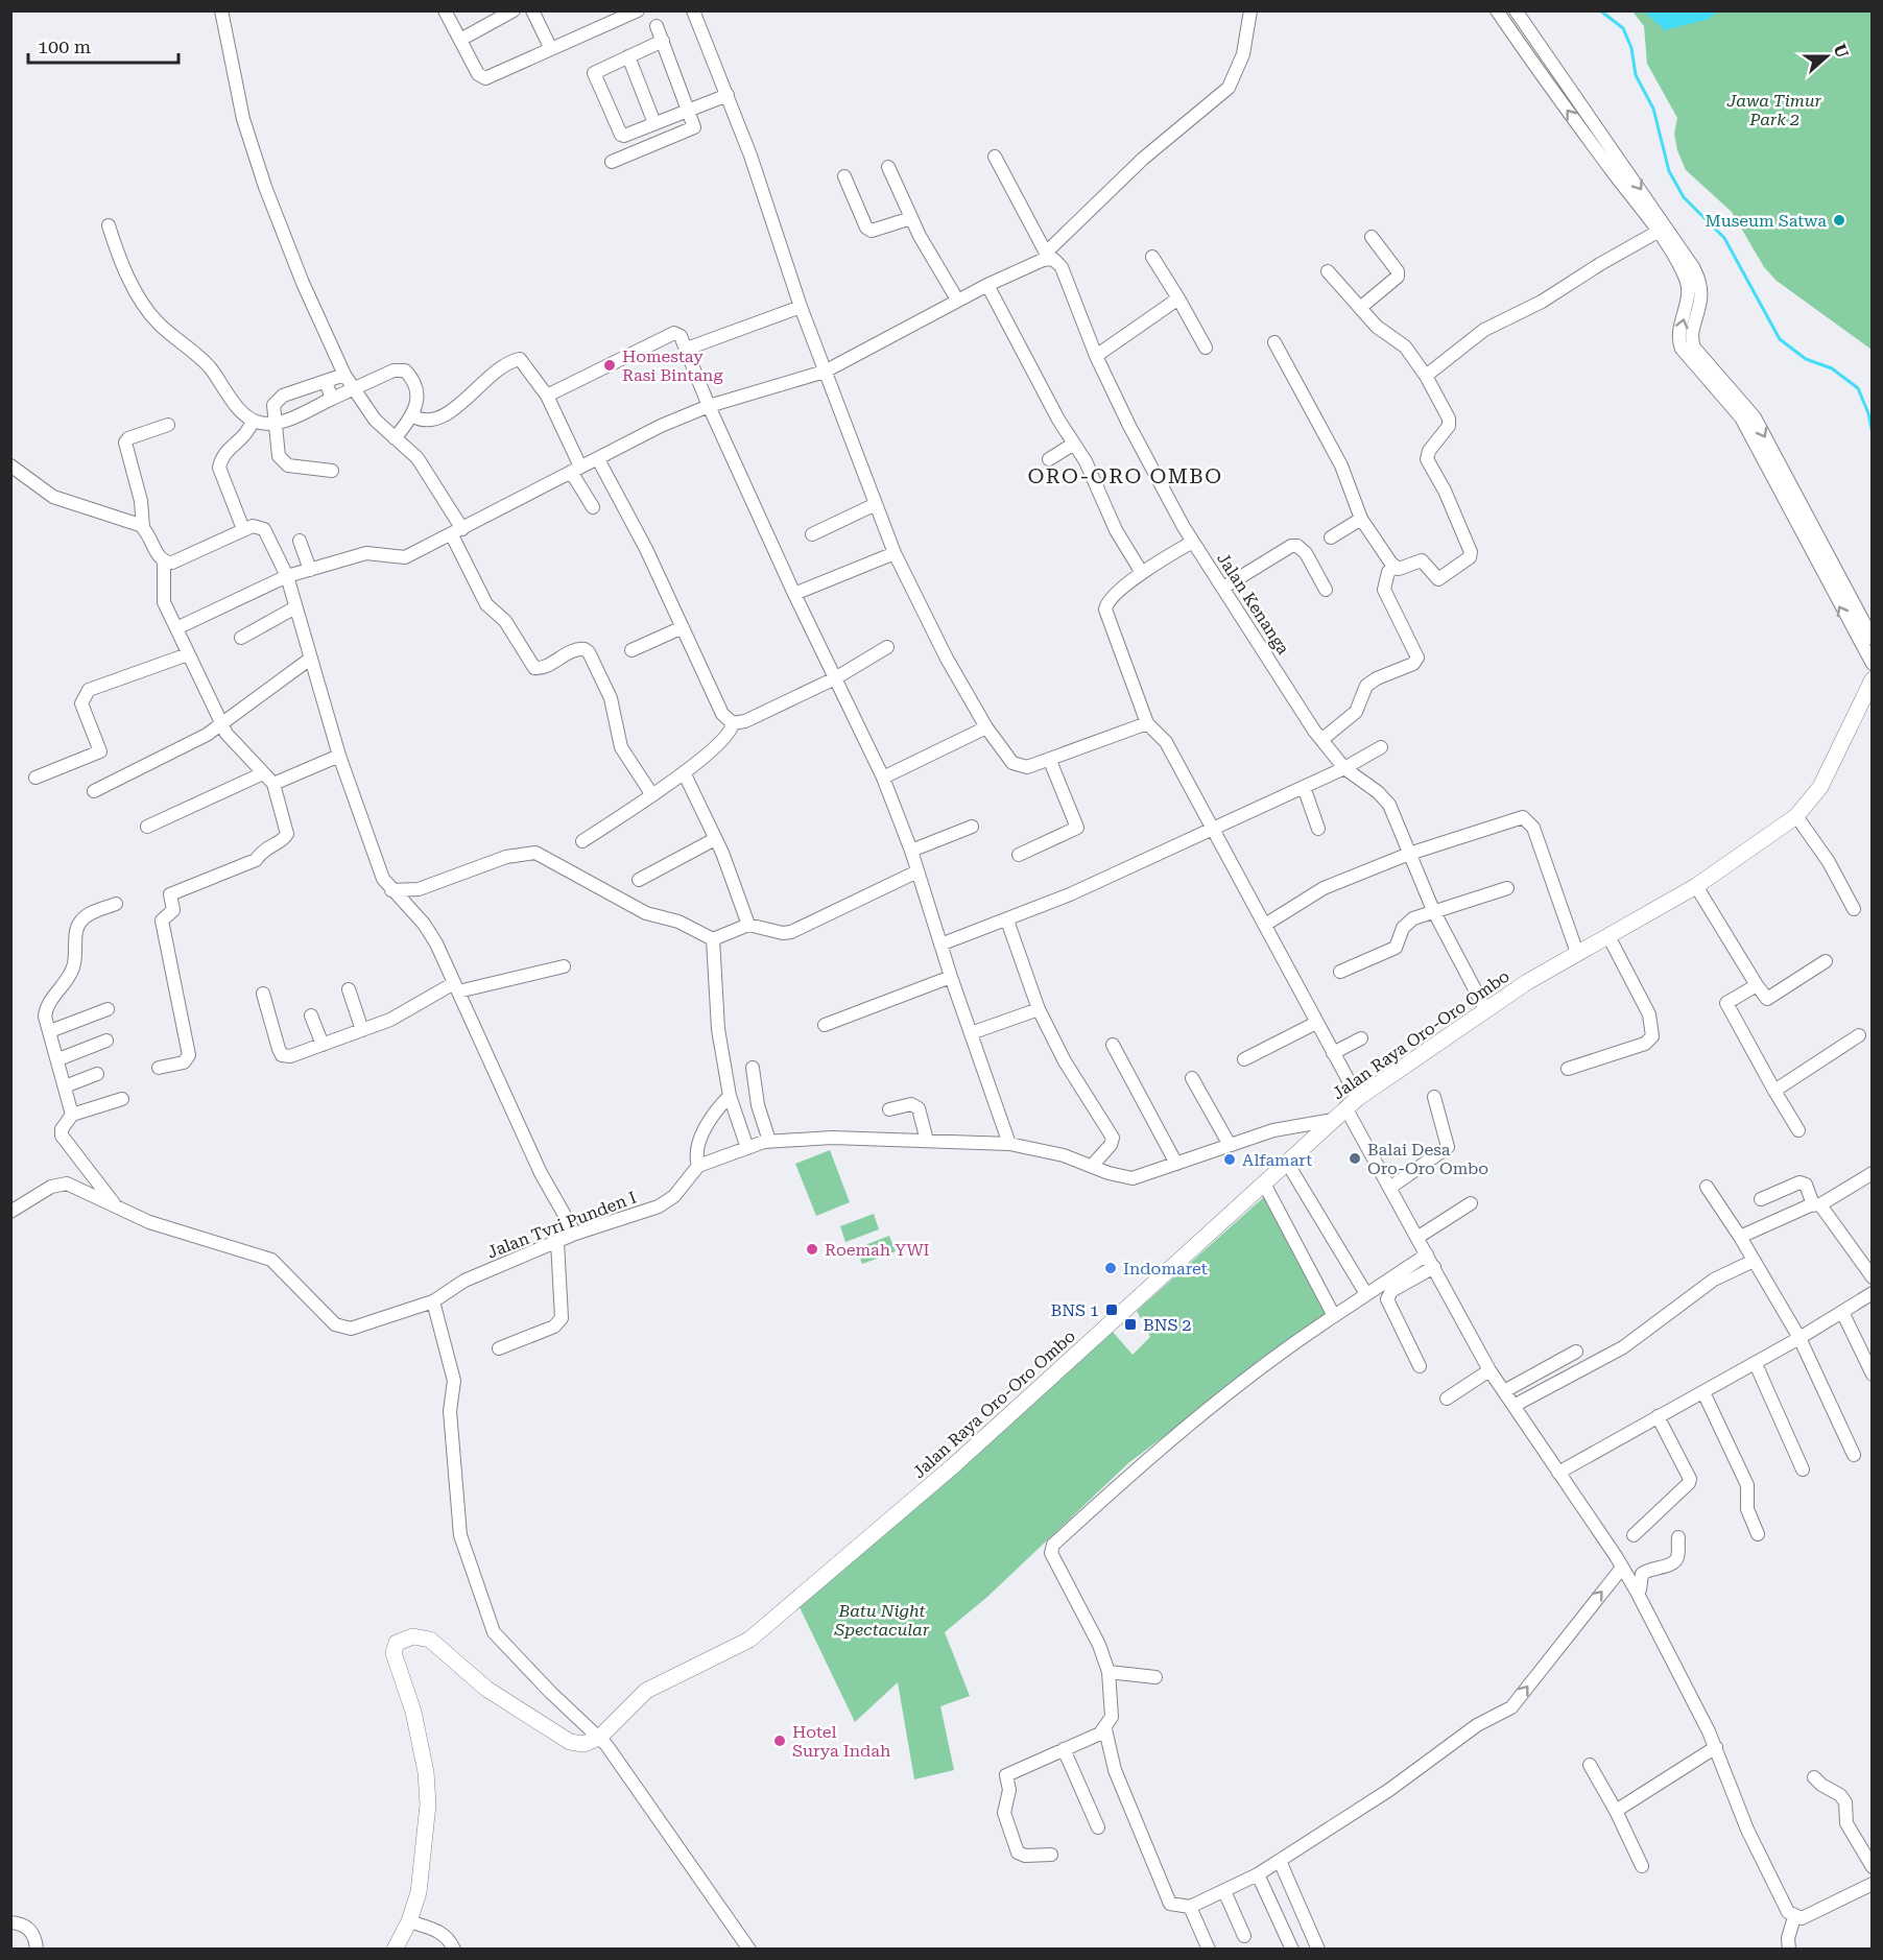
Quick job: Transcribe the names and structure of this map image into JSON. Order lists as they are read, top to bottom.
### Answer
{
  "streets": {
    "main road": ["Jalan Raya Oro-Oro Ombo"],
    "street": ["Jalan Kenanga", "Jalan Tvri Punden I"]
  },
  "crossings": [
    ["Jalan Kenanga", "Jalan Raya Oro-Oro Ombo"]
  ],
  "districts": ["ORO-ORO OMBO"],
  "parks": ["Jawa Timur Park 2", "Batu Night Spectacular"],
  "places": {
    "other": [
      "Museum Satwa",
      "Homestay Rasi Bintang",
      "Balai Desa Oro-Oro Ombo",
      "Alfamart",
      "Roemah YWI",
      "Indomaret",
      "Hotel Surya Indah"
    ],
    "transit": ["BNS 1", "BNS 2"]
  },
  "scale_bar": "100 m",
  "north": "right"
}
